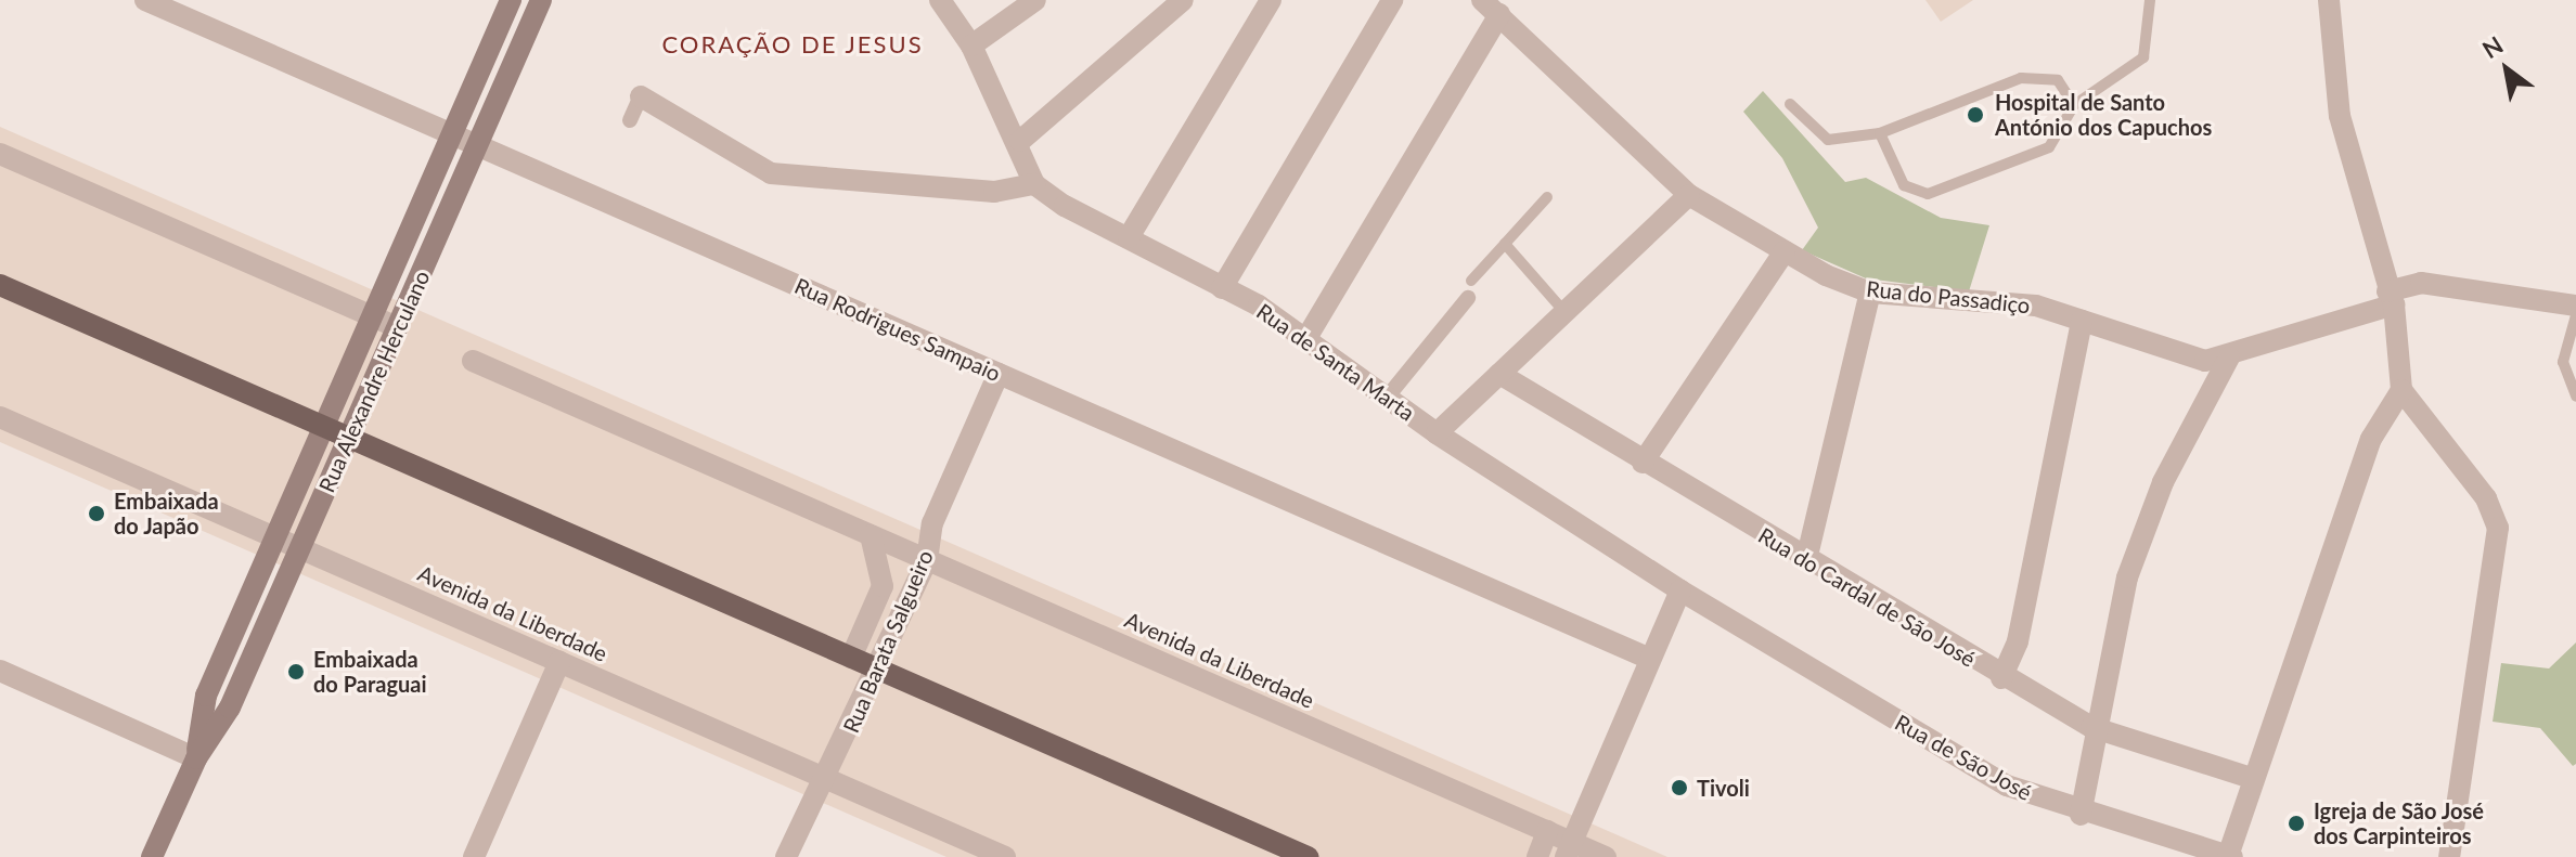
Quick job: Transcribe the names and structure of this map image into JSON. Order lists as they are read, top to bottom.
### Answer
{
  "streets": {
    "main road": ["Rua Alexandre Herculano"],
    "street": [
      "Rua do Passadiço",
      "Rua Rodrigues Sampaio",
      "Rua de Santa Marta",
      "Rua do Cardal de São José",
      "Avenida da Liberdade",
      "Rua Barata Salgueiro",
      "Rua de São José"
    ]
  },
  "crossings": [
    ["Rua Rodrigues Sampaio", "Rua Alexandre Herculano"],
    ["Rua Rodrigues Sampaio", "Rua Barata Salgueiro"],
    ["Rua de Santa Marta", "Rua de São José"],
    ["Rua Alexandre Herculano", "Avenida da Liberdade"],
    ["Avenida da Liberdade", "Rua Barata Salgueiro"]
  ],
  "districts": ["CORAÇÃO DE JESUS"],
  "places": [
    "Hospital de Santo António dos Capuchos",
    "Embaixada do Japão",
    "Embaixada do Paraguai",
    "Tivoli",
    "Igreja de São José dos Carpinteiros"
  ],
  "north": "top left"
}
